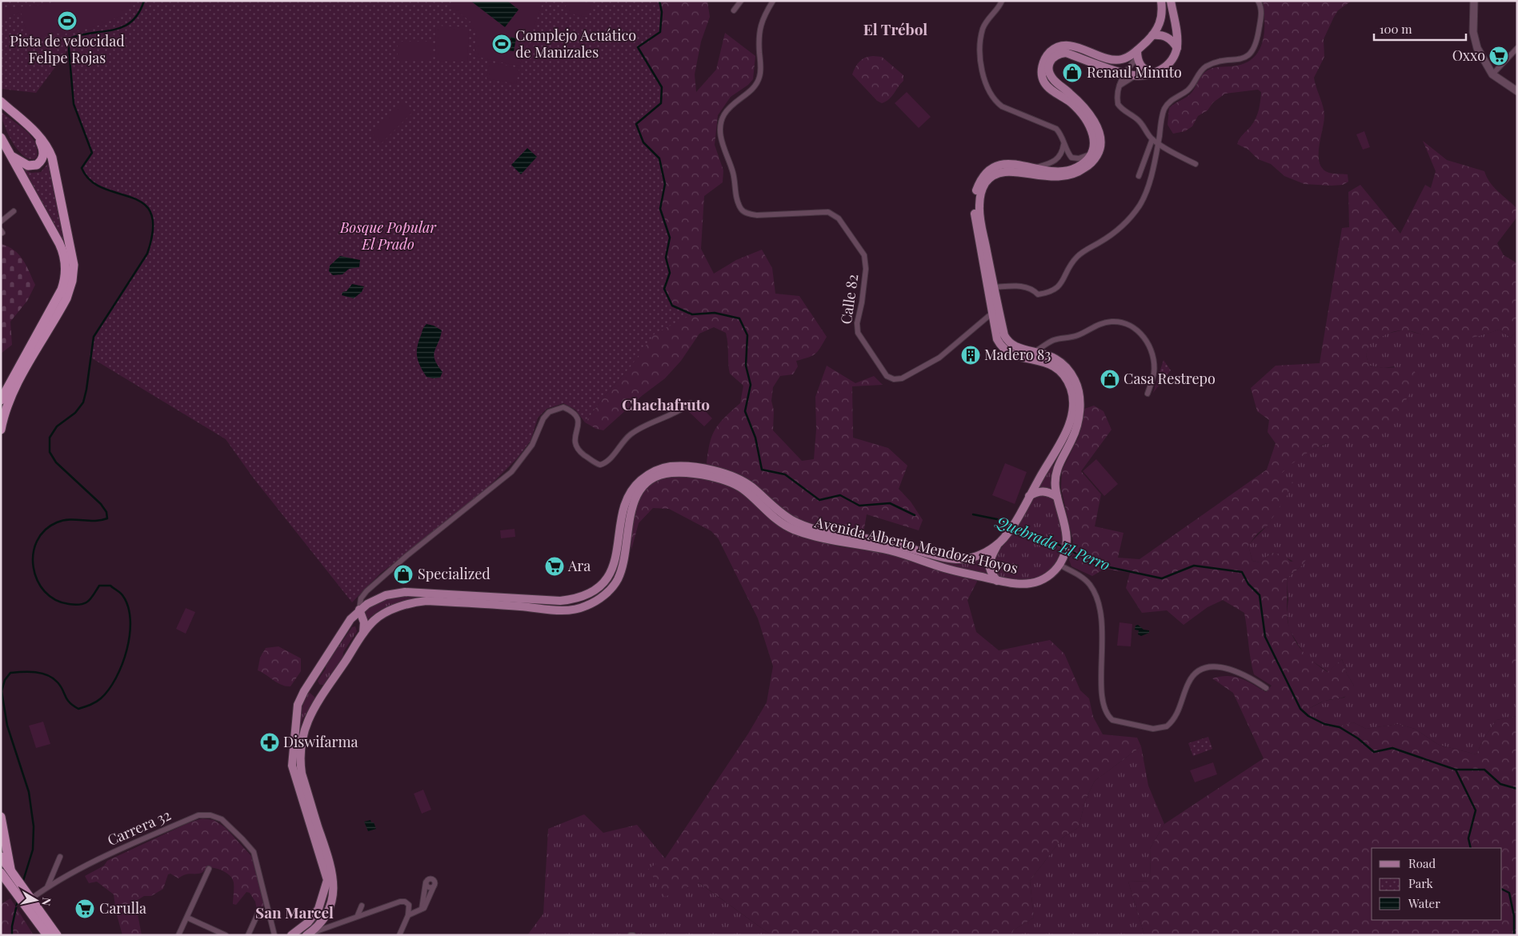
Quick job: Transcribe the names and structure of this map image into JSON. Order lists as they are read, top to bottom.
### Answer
{
  "streets": {
    "main road": ["Avenida Alberto Mendoza Hoyos"],
    "street": ["Calle 82", "Carrera 32"]
  },
  "crossings": [
    ["Calle 82", "Avenida Alberto Mendoza Hoyos"]
  ],
  "districts": ["El Trébol", "Chachafruto", "San Marcel"],
  "water": ["Quebrada El Perro"],
  "parks": ["Bosque Popular El Prado"],
  "places": {
    "sports": ["Pista de velocidad Felipe Rojas", "Complejo Acuático de Manizales"],
    "supermarket": ["Oxxo", "Ara", "Carulla"],
    "shop": ["Renaul Minuto", "Casa Restrepo", "Specialized"],
    "building": ["Madero 83"],
    "pharmacy": ["Diswifarma"]
  },
  "legend": ["Road", "Park", "Water"],
  "scale_bar": "100 m",
  "north": "right"
}
